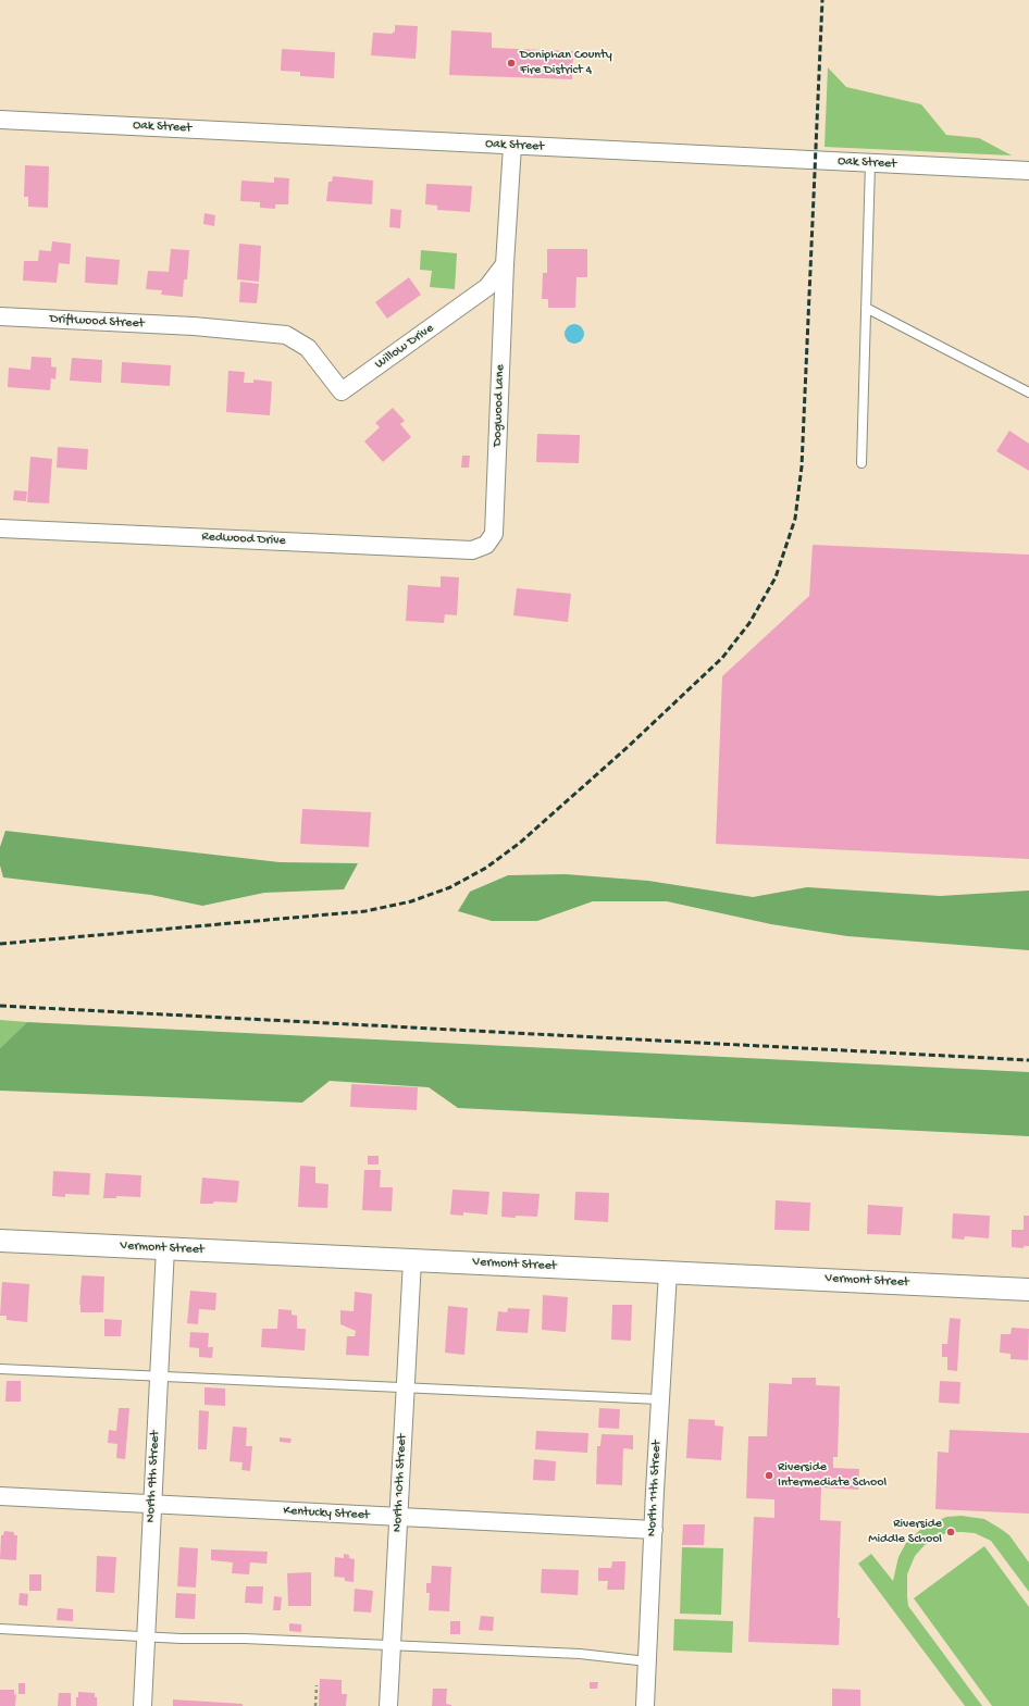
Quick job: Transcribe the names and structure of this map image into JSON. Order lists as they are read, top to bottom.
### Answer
{
  "streets": {
    "street": [
      "Oak Street",
      "Driftwood Street",
      "Willow Drive",
      "Dogwood Lane",
      "Redwood Drive",
      "Vermont Street",
      "North 9th Street",
      "North 10th Street",
      "North 11th Street",
      "Kentucky Street"
    ]
  },
  "crossings": [
    ["Driftwood Street", "Willow Drive"],
    ["Willow Drive", "Dogwood Lane"],
    ["Dogwood Lane", "Redwood Drive"],
    ["Vermont Street", "North 9th Street"],
    ["Vermont Street", "North 10th Street"],
    ["Vermont Street", "North 11th Street"],
    ["North 9th Street", "Kentucky Street"],
    ["North 10th Street", "Kentucky Street"],
    ["North 11th Street", "Kentucky Street"]
  ],
  "places": ["Doniphan County Fire District 4", "Riverside Intermediate School", "Riverside Middle School"]
}
